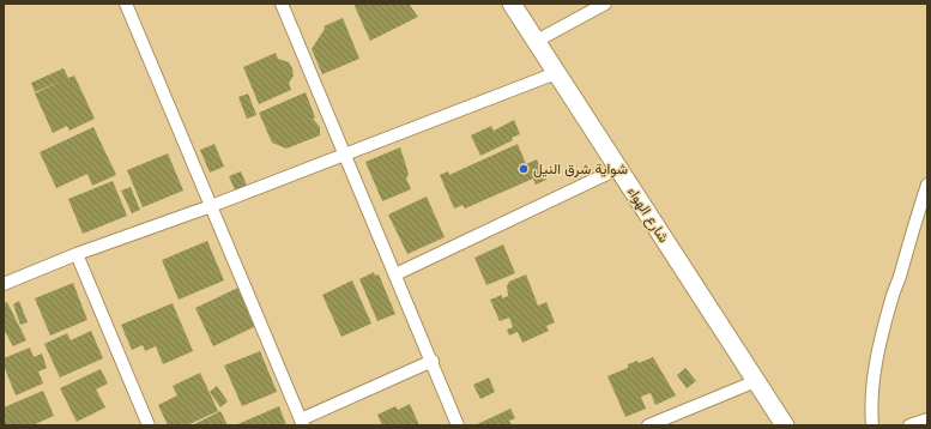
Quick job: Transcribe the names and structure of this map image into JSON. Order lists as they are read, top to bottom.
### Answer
{
  "streets": {
    "street": ["شارع الهواء"]
  },
  "places": ["شواية شرق النيل"]
}
